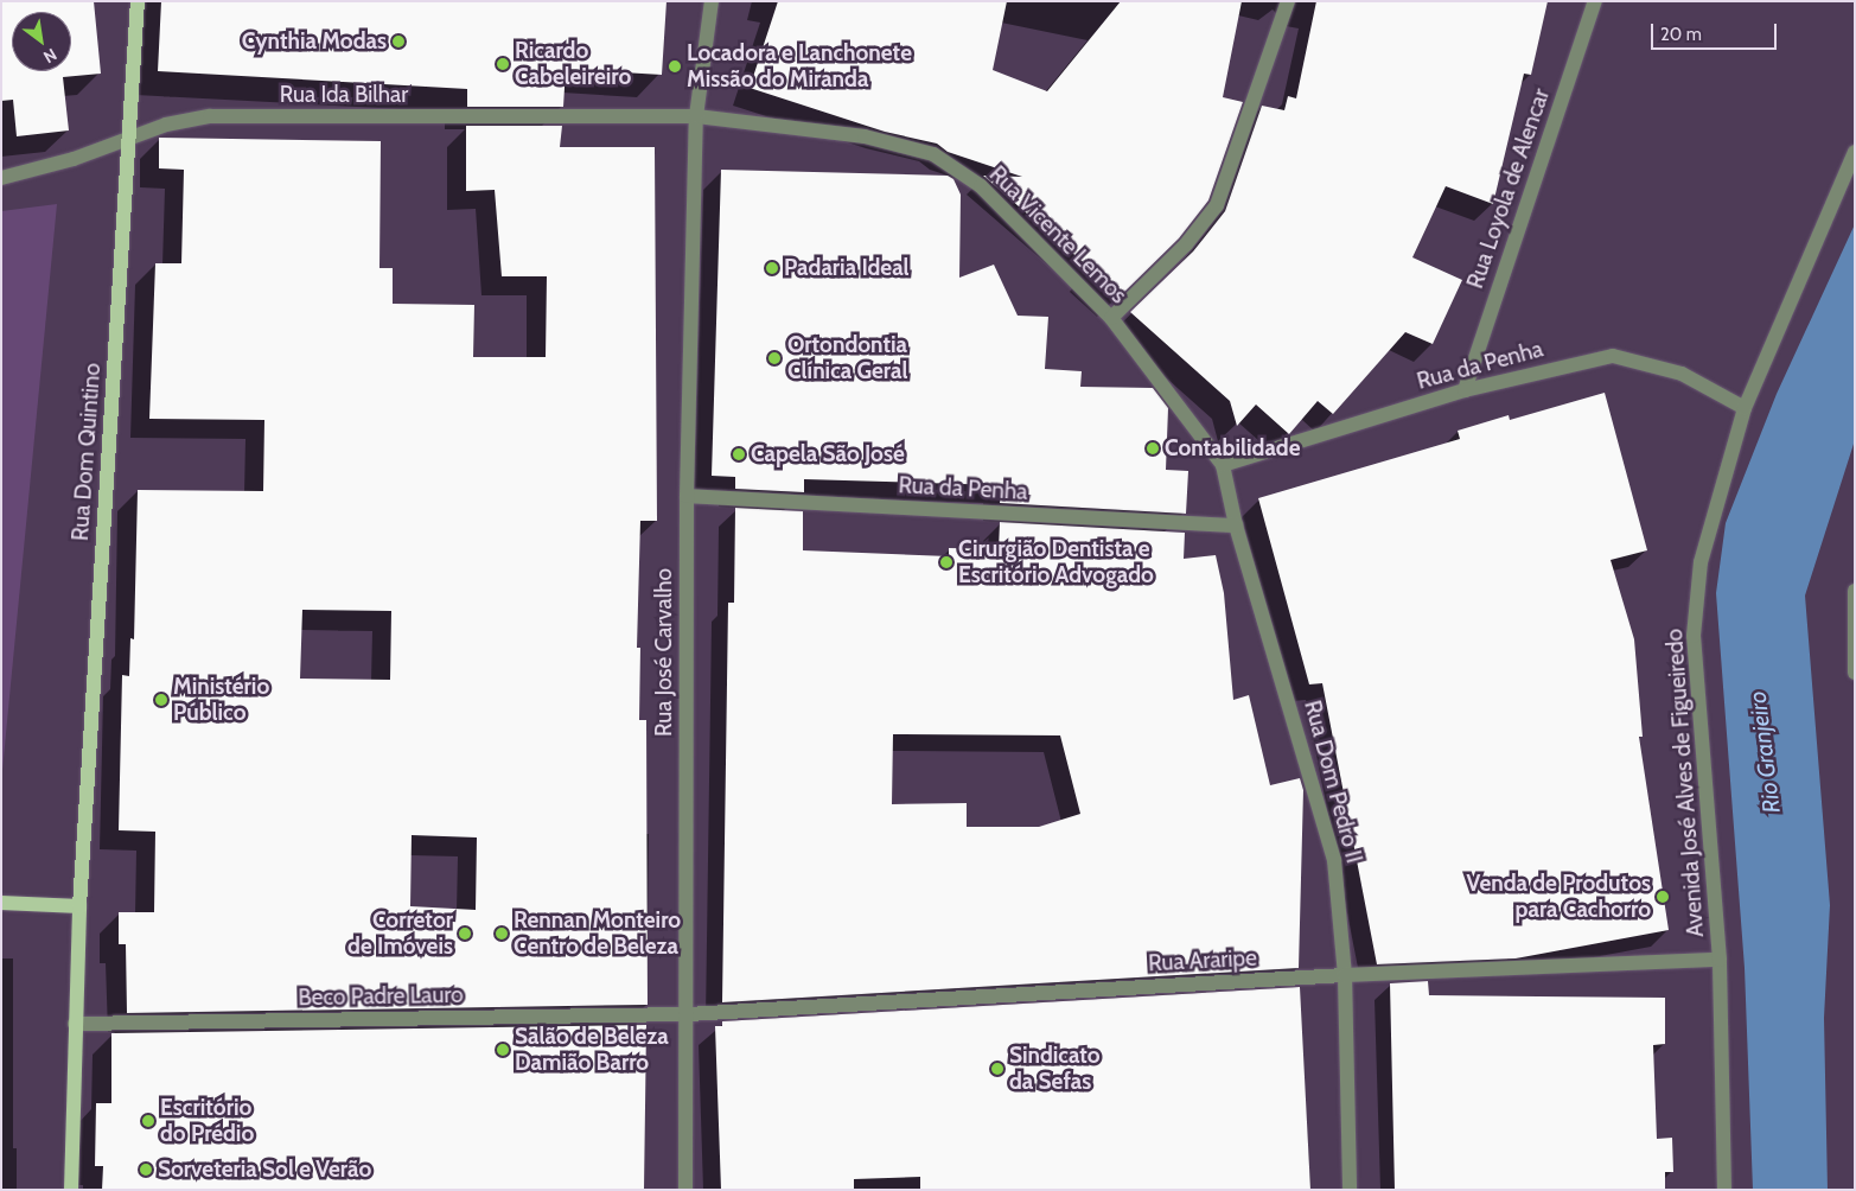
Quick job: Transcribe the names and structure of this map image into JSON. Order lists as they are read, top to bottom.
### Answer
{
  "streets": {
    "main road": ["Rua Dom Quintino"],
    "street": [
      "Rua Ida Bilhar",
      "Rua Loyola de Alencar",
      "Rua Vicente Lemos",
      "Rua da Penha",
      "Rua José Carvalho",
      "Rua Dom Pedro II",
      "Avenida José Alves de Figueiredo",
      "Rua Araripe",
      "Beco Padre Lauro"
    ]
  },
  "crossings": [
    ["Rua Ida Bilhar", "Rua Vicente Lemos"],
    ["Rua Ida Bilhar", "Rua Dom Quintino"],
    ["Rua Ida Bilhar", "Rua José Carvalho"],
    ["Rua Loyola de Alencar", "Rua da Penha"],
    ["Rua Vicente Lemos", "Rua da Penha"],
    ["Rua Vicente Lemos", "Rua José Carvalho"],
    ["Rua Vicente Lemos", "Rua Dom Pedro II"],
    ["Rua da Penha", "Rua José Carvalho"],
    ["Rua da Penha", "Rua Dom Pedro II"],
    ["Rua da Penha", "Avenida José Alves de Figueiredo"],
    ["Rua Dom Quintino", "Beco Padre Lauro"],
    ["Rua José Carvalho", "Rua Araripe"],
    ["Rua José Carvalho", "Beco Padre Lauro"],
    ["Rua Dom Pedro II", "Rua Araripe"],
    ["Avenida José Alves de Figueiredo", "Rua Araripe"],
    ["Rua Araripe", "Beco Padre Lauro"]
  ],
  "water": ["Rio Granjeiro"],
  "places": [
    "Cynthia Modas",
    "Ricardo Cabeleireiro",
    "Locadora e Lanchonete Missão do Miranda",
    "Padaria Ideal",
    "Ortondontia Clínica Geral",
    "Contabilidade",
    "Capela São José",
    "Cirurgião Dentista e Escritório Advogado",
    "Ministério Público",
    "Venda de Produtos para Cachorro",
    "Corretor de Imóveis",
    "Rennan Monteiro Centro de Beleza",
    "Salão de Beleza Damião Barro",
    "Sindicato da Sefas",
    "Escritório do Prédio",
    "Sorveteria Sol e Verão"
  ],
  "scale_bar": "20 m",
  "north": "bottom right"
}
